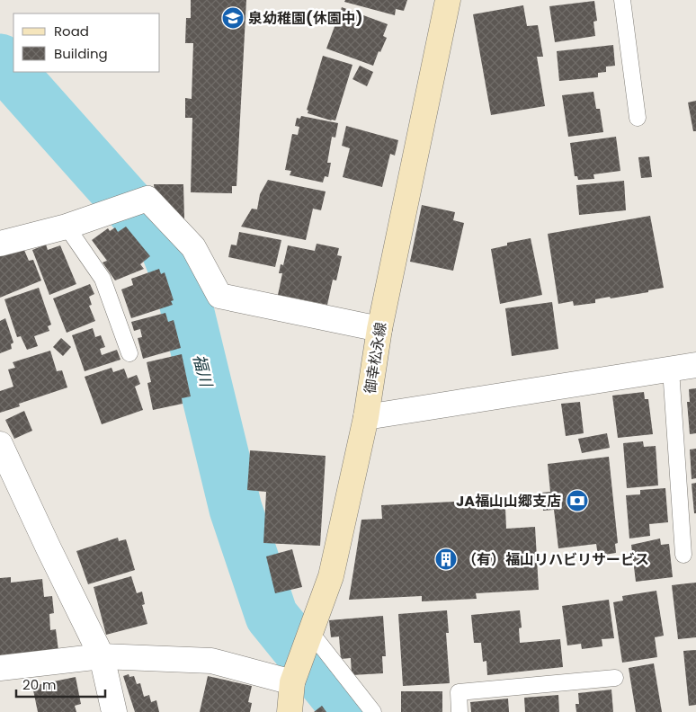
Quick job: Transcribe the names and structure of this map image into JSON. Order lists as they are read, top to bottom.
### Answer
{
  "streets": {
    "main road": ["御幸松永線"]
  },
  "water": ["福川"],
  "places": {
    "school or university": ["泉幼稚園(休園中)"],
    "bank": ["JA福山山郷支店"],
    "building": ["（有）福山リハビリサービス"]
  },
  "legend": ["Road", "Building"],
  "scale_bar": "20 m"
}
